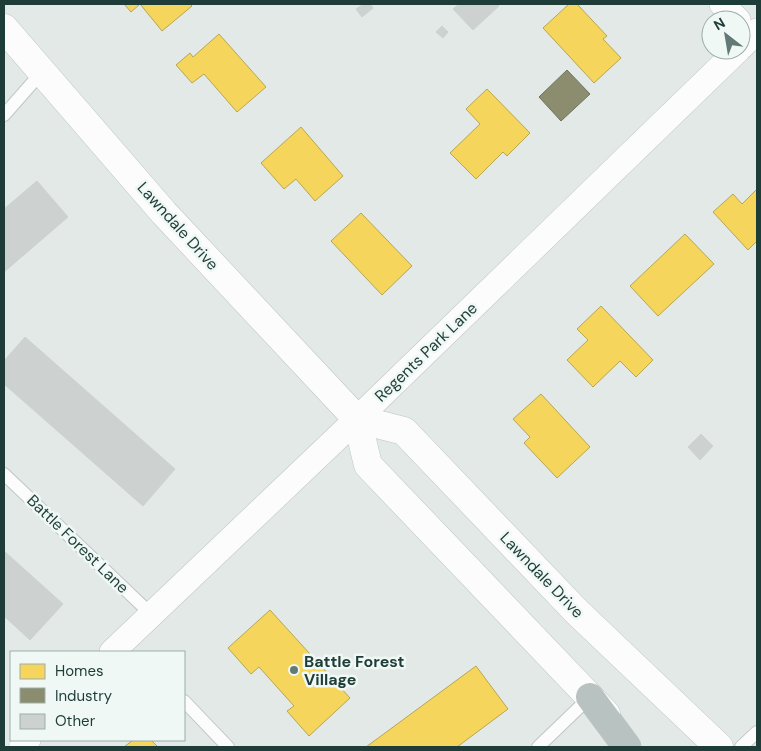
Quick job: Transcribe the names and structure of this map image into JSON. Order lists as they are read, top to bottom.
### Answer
{
  "streets": {
    "main road": ["Lawndale Drive"],
    "street": ["Regents Park Lane"],
    "lane": ["Battle Forest Lane"]
  },
  "crossings": [
    ["Lawndale Drive", "Regents Park Lane"],
    ["Regents Park Lane", "Battle Forest Lane"]
  ],
  "places": ["Battle Forest Village"],
  "legend": ["Homes", "Industry", "Other"],
  "north": "top left"
}
